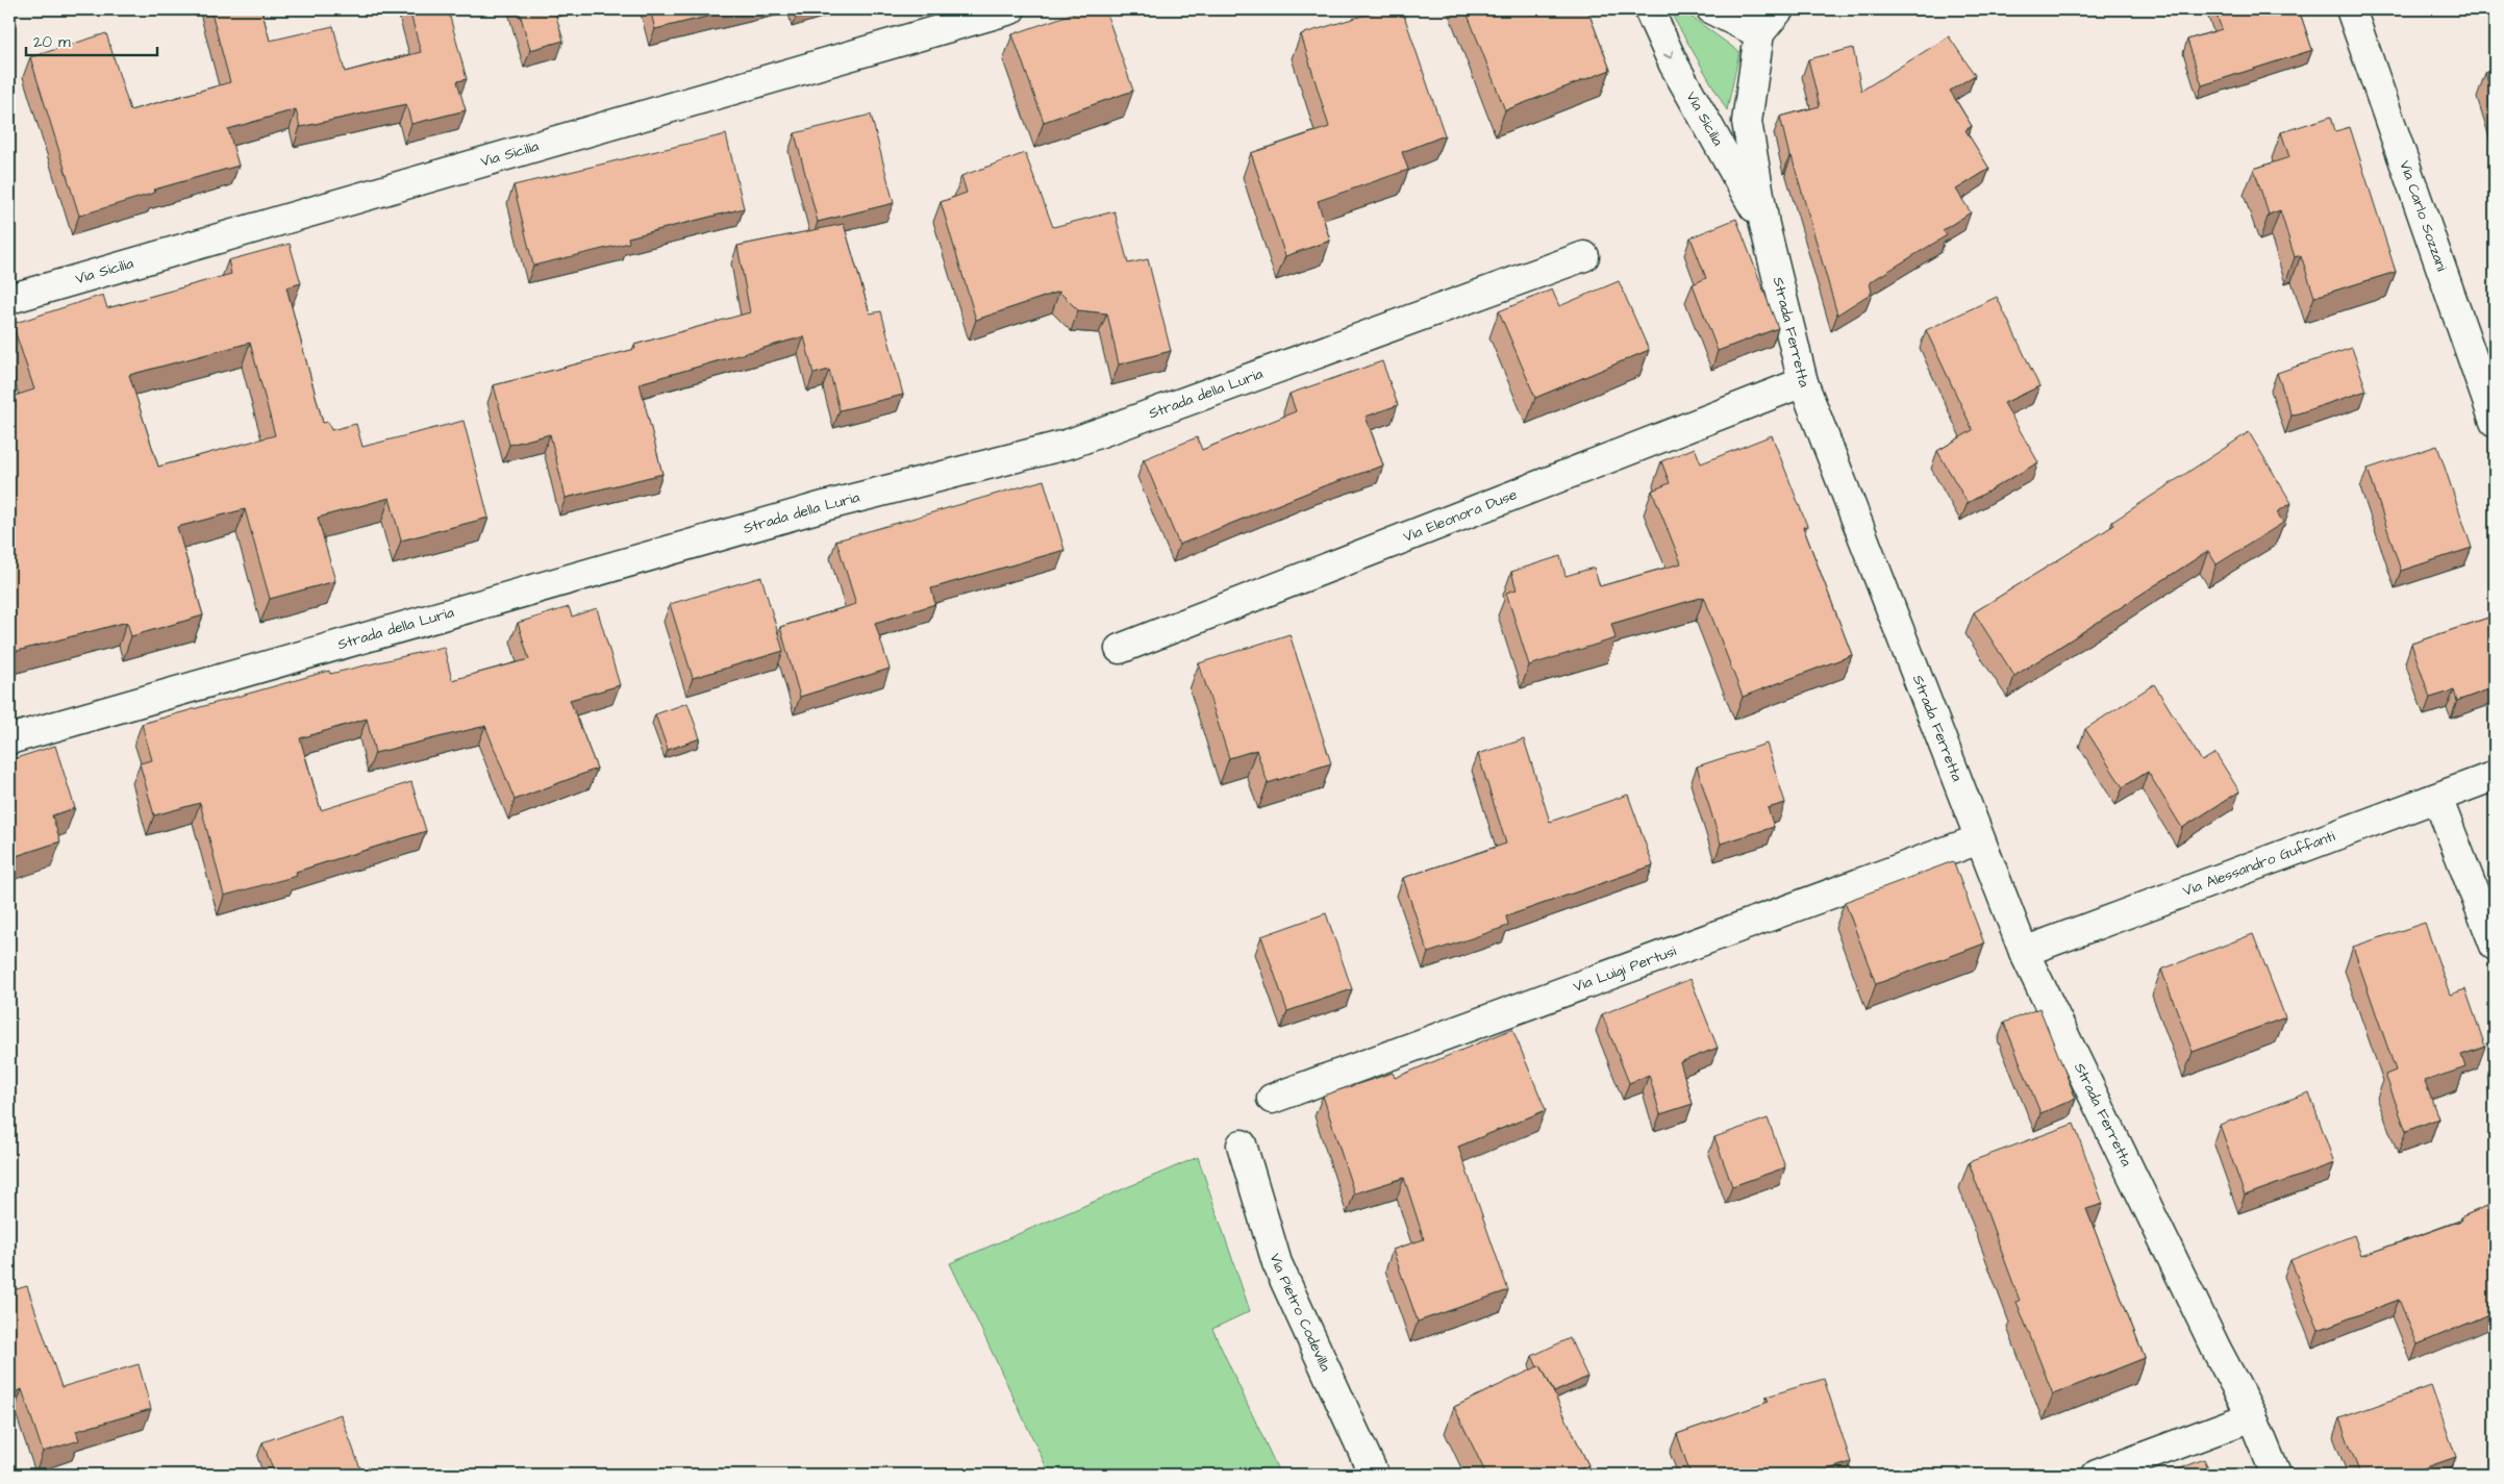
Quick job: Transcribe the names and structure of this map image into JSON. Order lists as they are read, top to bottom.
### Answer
{
  "streets": {
    "street": [
      "Via Sicilia",
      "Via Carlo Sozzani",
      "Strada Ferretta",
      "Strada della Luria",
      "Via Eleonora Duse",
      "Via Alessandro Guffanti",
      "Via Luigi Pertusi",
      "Via Pietro Codevilla"
    ]
  },
  "crossings": [
    ["Via Sicilia", "Strada Ferretta"],
    ["Strada Ferretta", "Via Eleonora Duse"],
    ["Strada Ferretta", "Via Alessandro Guffanti"],
    ["Strada Ferretta", "Via Luigi Pertusi"]
  ],
  "scale_bar": "20 m"
}
